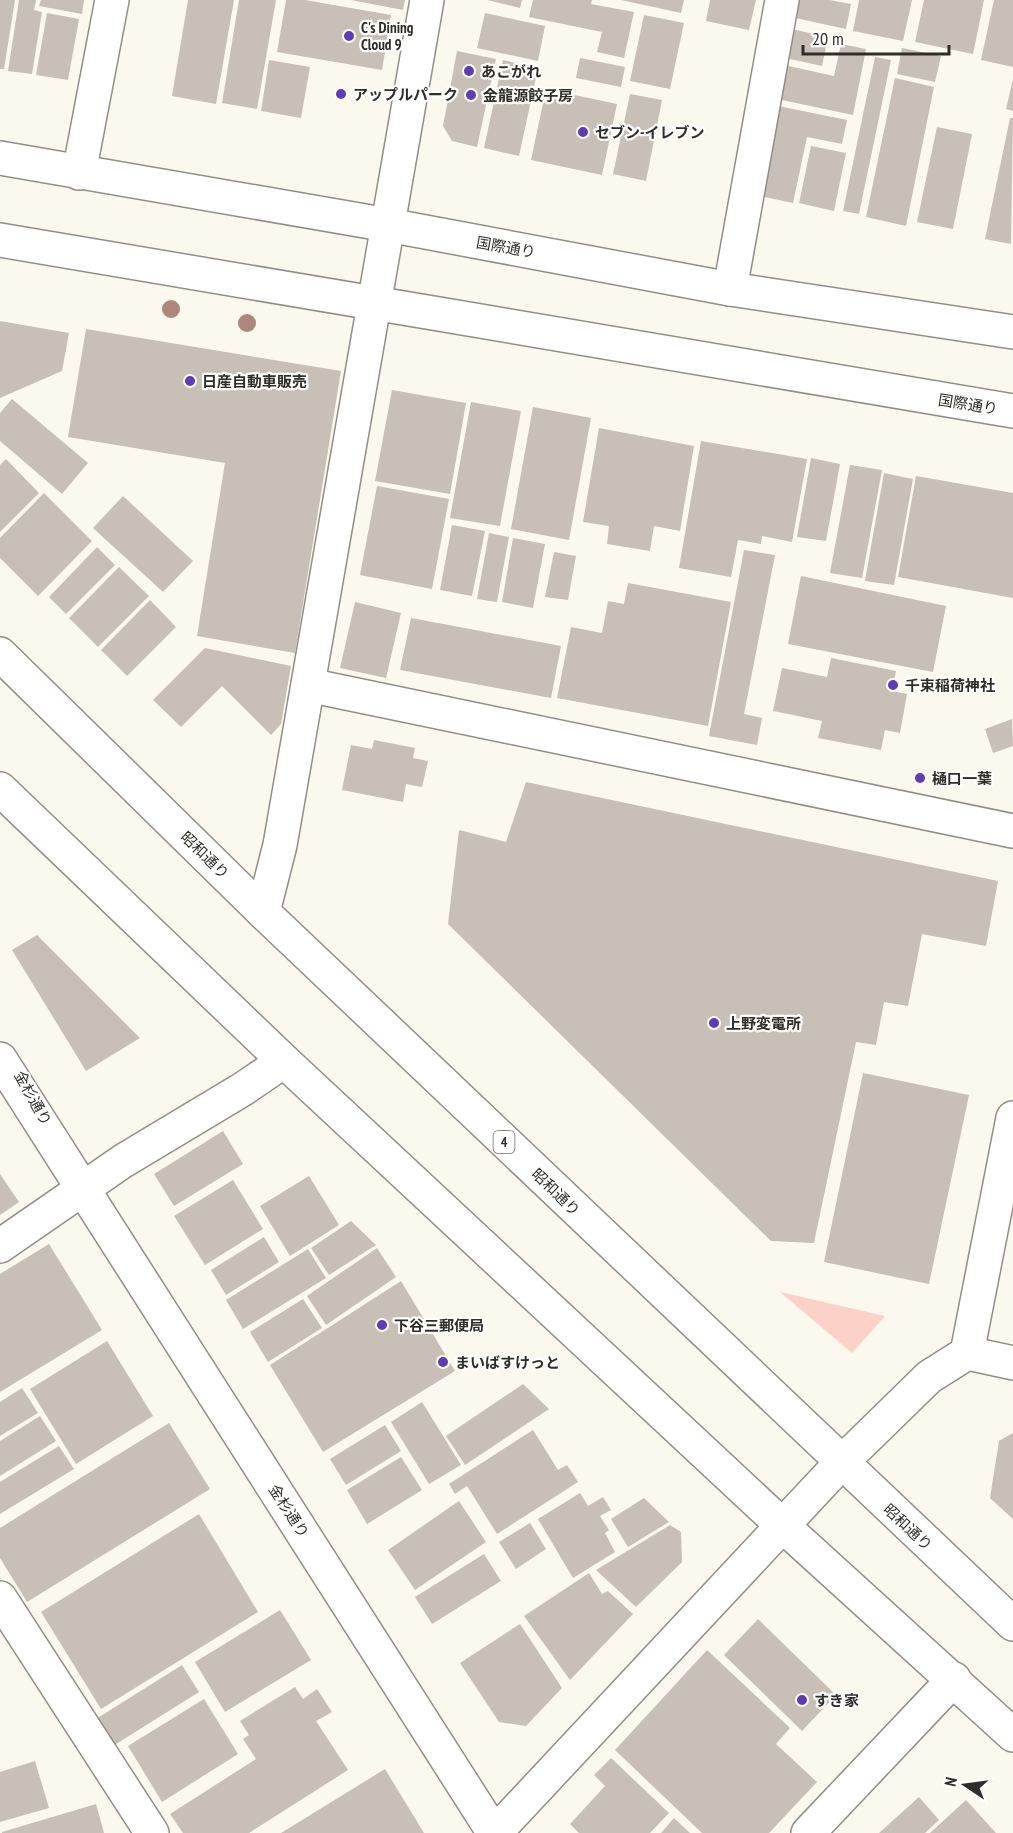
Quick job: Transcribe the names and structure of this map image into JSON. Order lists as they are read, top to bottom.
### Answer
{
  "streets": {
    "main road": [
      "国際通り",
      "昭和通り",
      "金杉通り",
      "4"
    ]
  },
  "places": [
    "C's Dining Cloud 9",
    "あこがれ",
    "アップルパーク",
    "金龍源餃子房",
    "セブン-イレブン",
    "日産自動車販売",
    "千束稲荷神社",
    "樋口一葉",
    "上野変電所",
    "下谷三郵便局",
    "まいばすけっと",
    "すき家"
  ],
  "scale_bar": "20 m",
  "north": "left"
}
